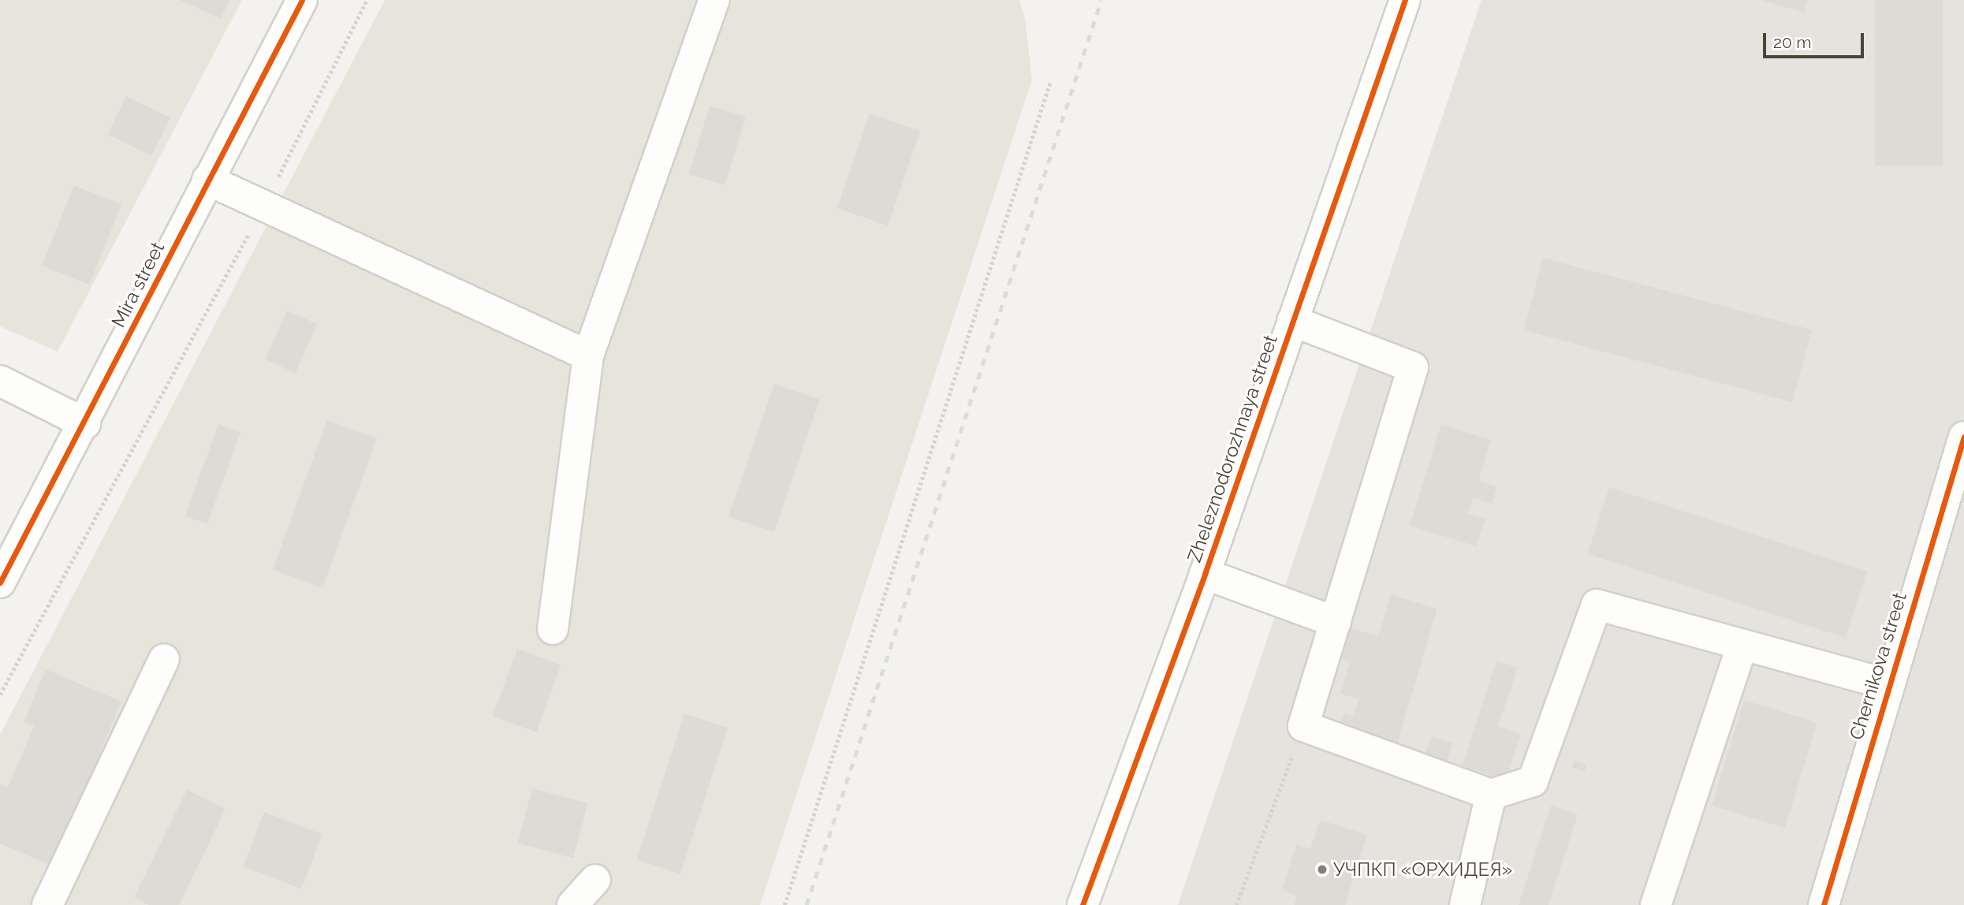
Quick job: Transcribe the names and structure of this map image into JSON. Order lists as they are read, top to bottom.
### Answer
{
  "streets": {
    "street": ["Mira street", "Zheleznodorozhnaya street", "Chernikova street"]
  },
  "places": ["УЧПКП «ОРХИДЕЯ»"],
  "scale_bar": "20 m"
}
